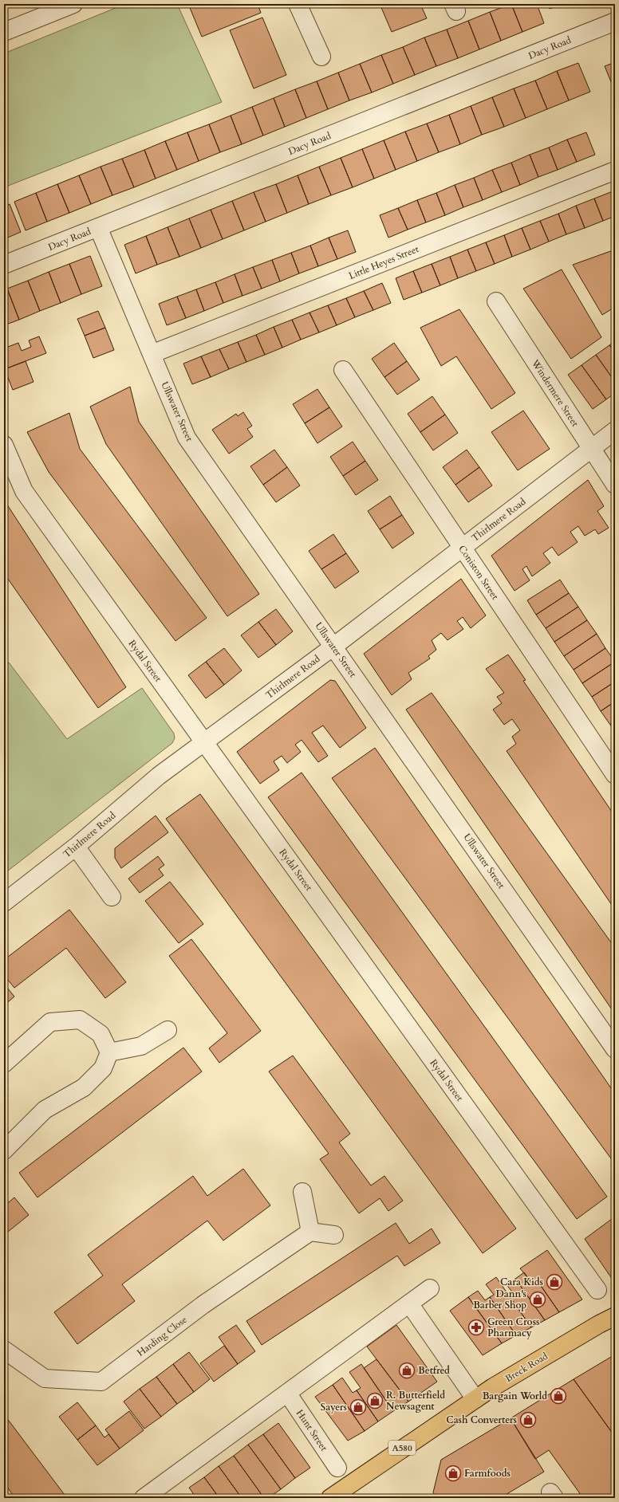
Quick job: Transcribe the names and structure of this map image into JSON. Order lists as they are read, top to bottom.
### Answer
{
  "streets": {
    "main road": ["Breck Road", "A580"],
    "street": [
      "Dacy Road",
      "Little Heyes Street",
      "Windermere Street",
      "Ullswater Street",
      "Thirlmere Road",
      "Coniston Street",
      "Rydal Street",
      "Harding Close",
      "Hunt Street"
    ]
  },
  "crossings": [
    ["Dacy Road", "Ullswater Street"],
    ["Little Heyes Street", "Ullswater Street"],
    ["Windermere Street", "Thirlmere Road"],
    ["Ullswater Street", "Thirlmere Road"],
    ["Thirlmere Road", "Coniston Street"],
    ["Thirlmere Road", "Rydal Street"]
  ],
  "places": {
    "shop": [
      "Cara Kids",
      "Dann's Barber Shop",
      "Betfred",
      "Bargain World",
      "R. Butterfield Newsagent",
      "Sayers",
      "Cash Converters",
      "Farmfoods"
    ],
    "pharmacy": ["Green Cross Pharmacy"]
  }
}
